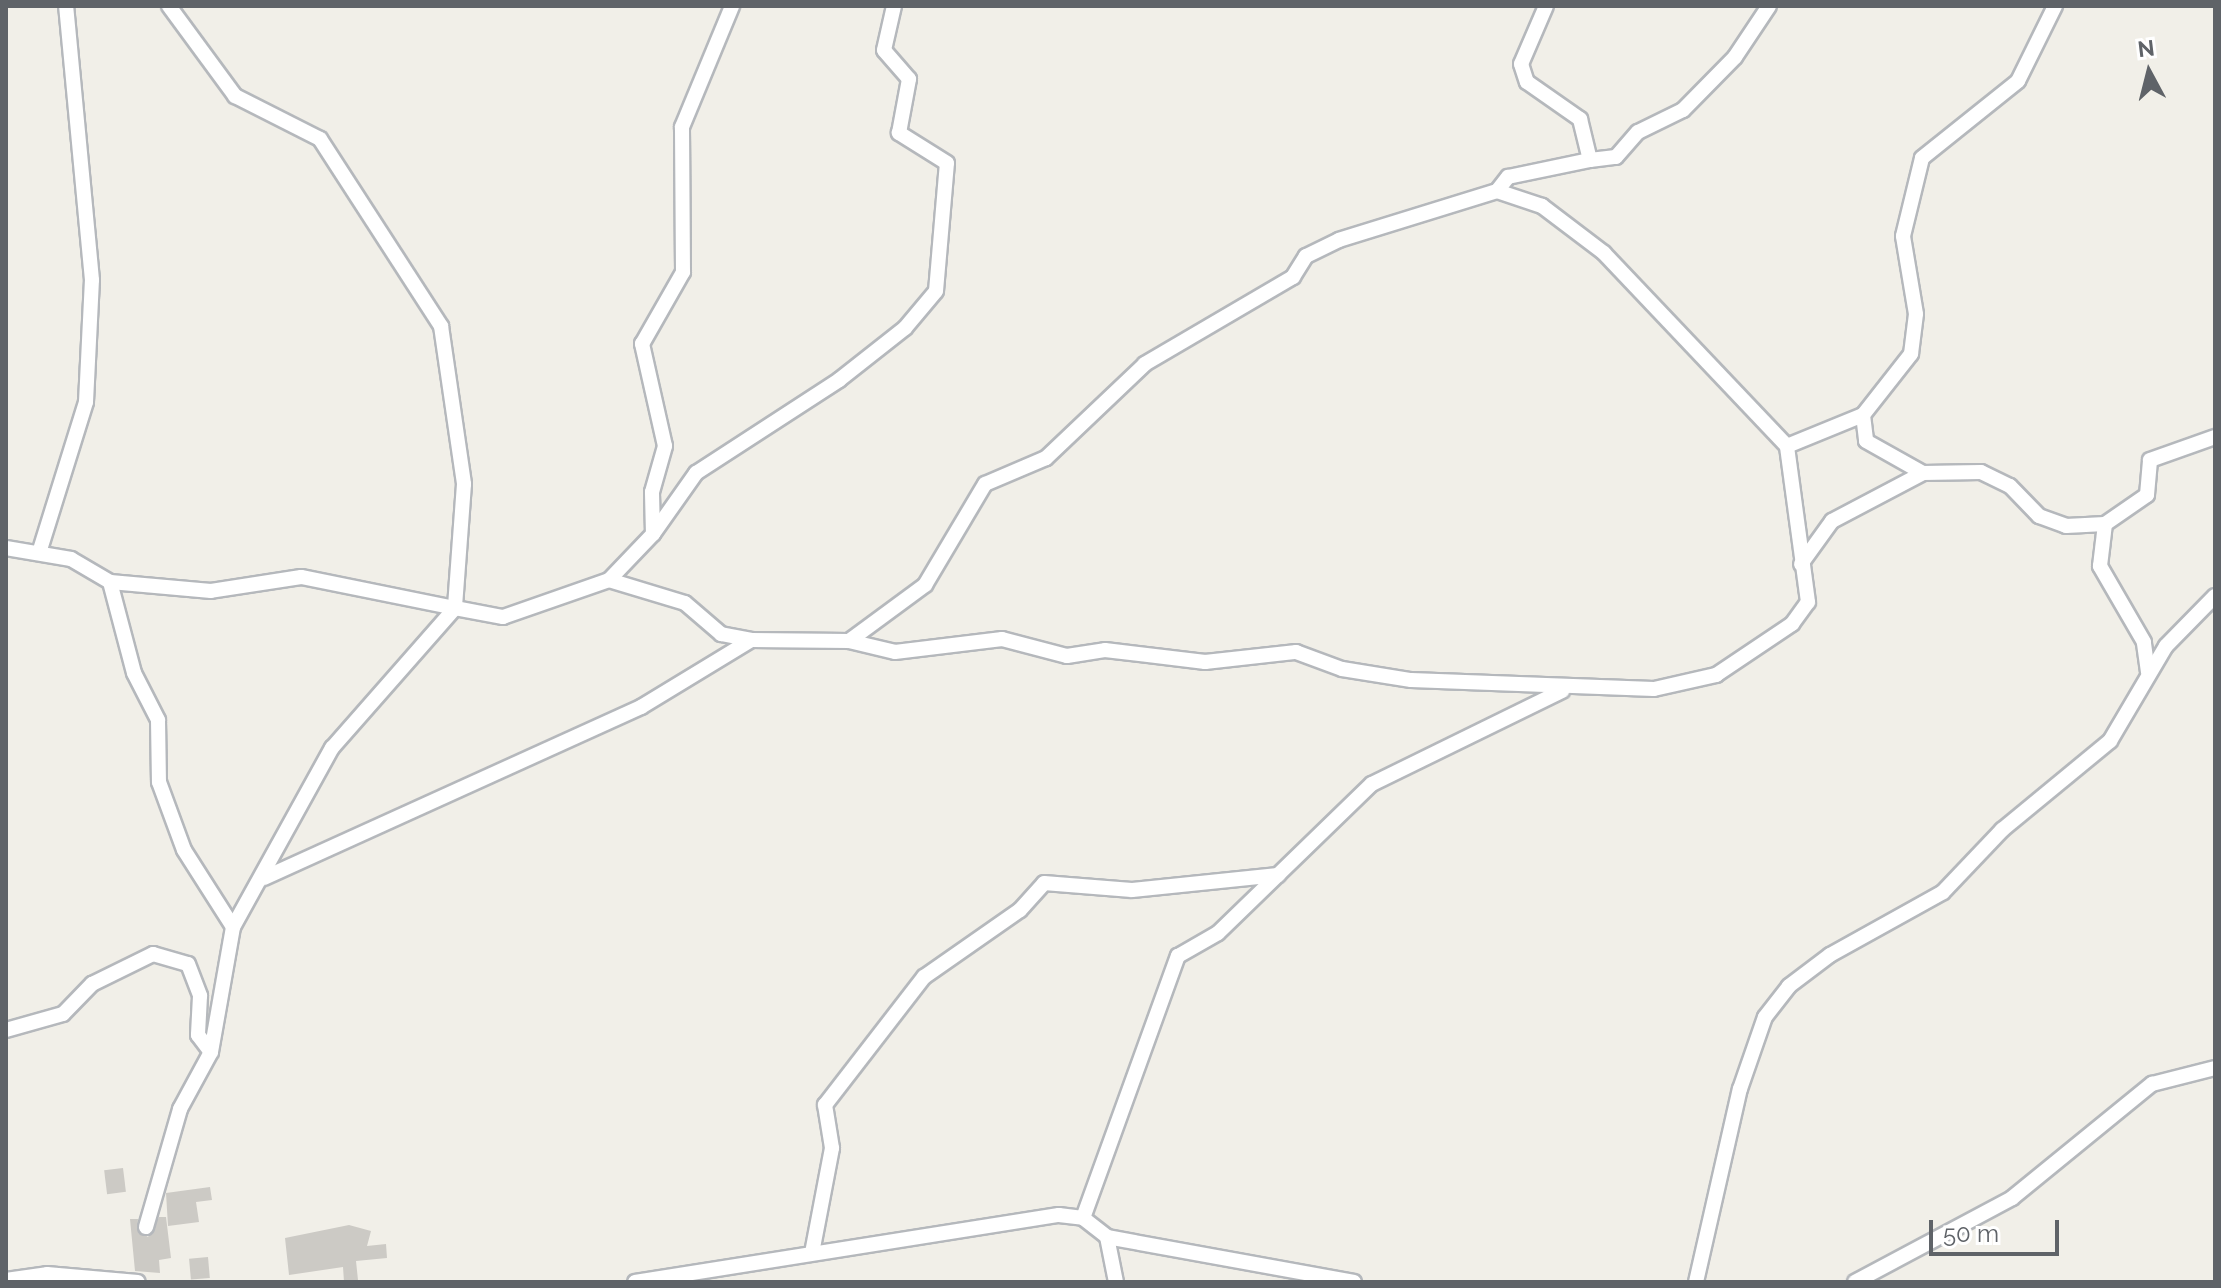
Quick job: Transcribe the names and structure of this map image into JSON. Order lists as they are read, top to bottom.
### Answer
{
  "scale_bar": "50 m",
  "north": "top"
}
